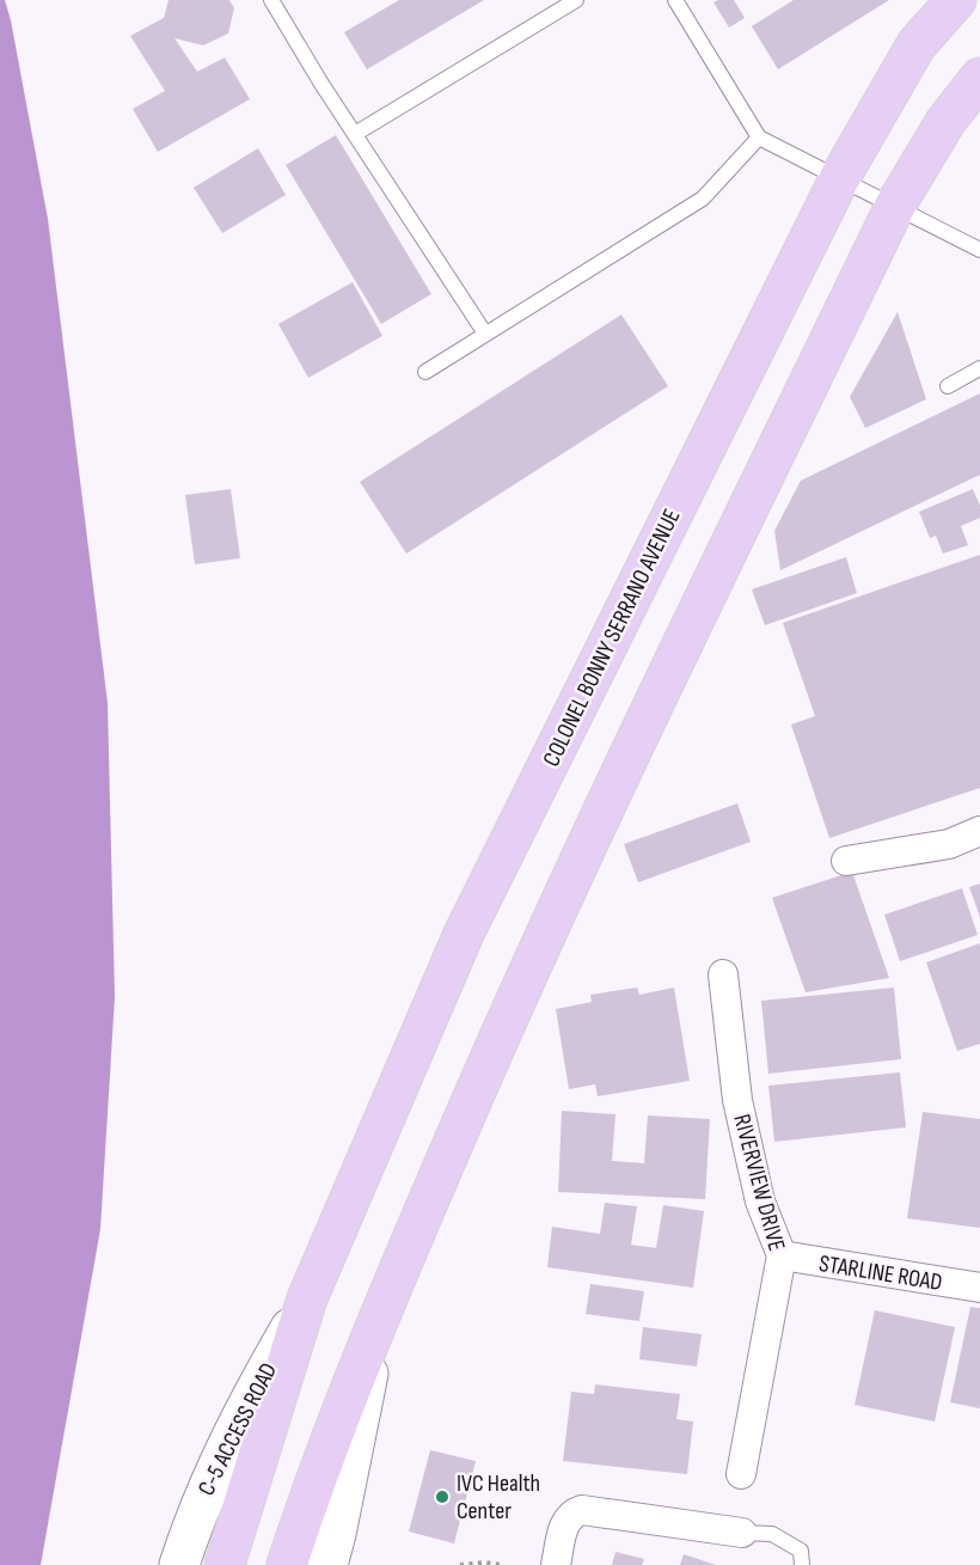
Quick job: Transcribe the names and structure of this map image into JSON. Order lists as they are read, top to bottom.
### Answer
{
  "streets": {
    "main road": ["COLONEL BONNY SERRANO AVENUE"],
    "street": ["RIVERVIEW DRIVE", "STARLINE ROAD", "C-5 ACCESS ROAD"]
  },
  "crossings": [
    ["COLONEL BONNY SERRANO AVENUE", "C-5 ACCESS ROAD"],
    ["RIVERVIEW DRIVE", "STARLINE ROAD"]
  ],
  "places": ["IVC Health Center"]
}
